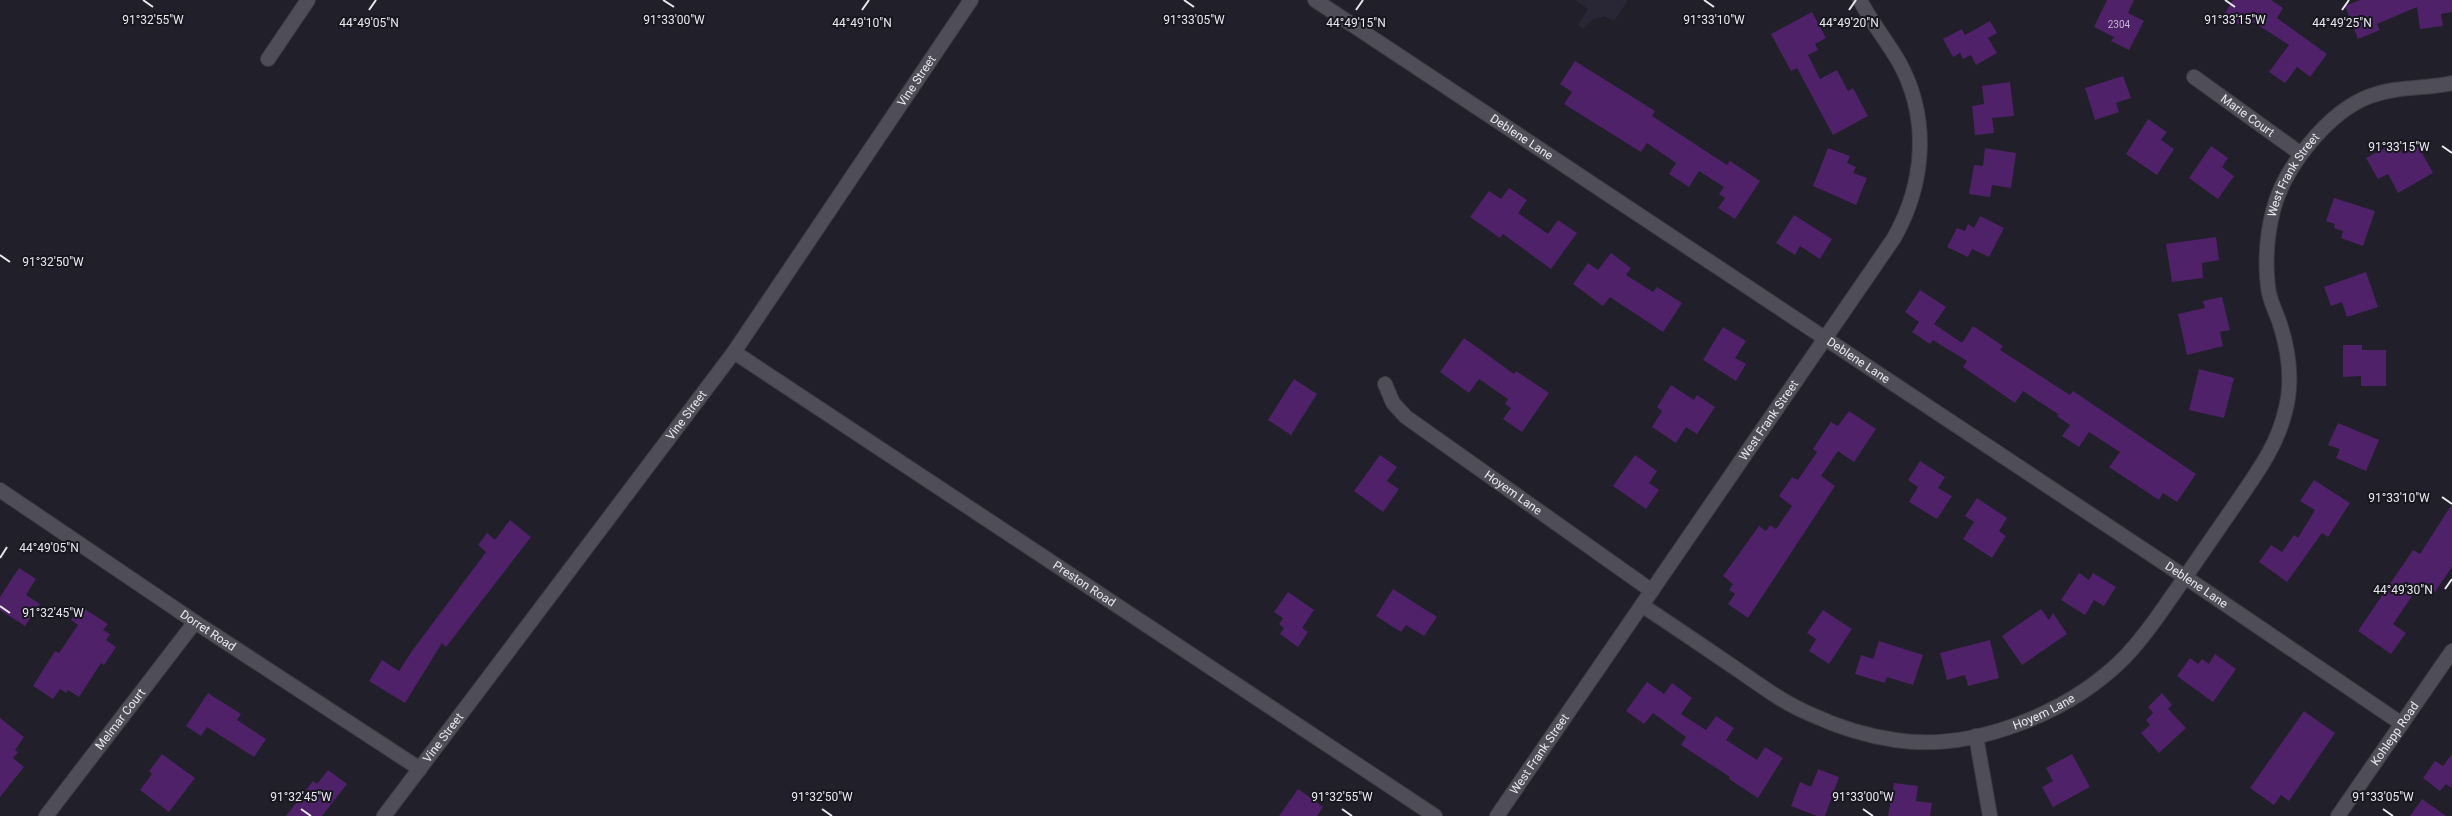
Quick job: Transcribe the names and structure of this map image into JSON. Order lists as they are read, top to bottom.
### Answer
{
  "streets": {
    "street": [
      "Vine Street",
      "Marie Court",
      "Deblene Lane",
      "West Frank Street",
      "Hoyem Lane",
      "Preston Road",
      "Dorret Road",
      "Melmar Court",
      "Kohlepp Road"
    ]
  },
  "crossings": [
    ["Vine Street", "Preston Road"],
    ["Vine Street", "Dorret Road"],
    ["Marie Court", "West Frank Street"],
    ["Deblene Lane", "West Frank Street"],
    ["Deblene Lane", "Hoyem Lane"],
    ["Deblene Lane", "Kohlepp Road"],
    ["West Frank Street", "Hoyem Lane"],
    ["Dorret Road", "Melmar Court"]
  ],
  "house_numbers": ["2304"],
  "coordinates": [
    "91°32'55\"W",
    "91°33'00\"W",
    "91°33'05\"W",
    "91°33'15\"W",
    "91°33'10\"W",
    "44°49'10\"N",
    "44°49'15\"N",
    "44°49'05\"N",
    "44°49'20\"N",
    "44°49'25\"N",
    "91°32'50\"W",
    "44°49'30\"N",
    "91°32'45\"W"
  ]
}
